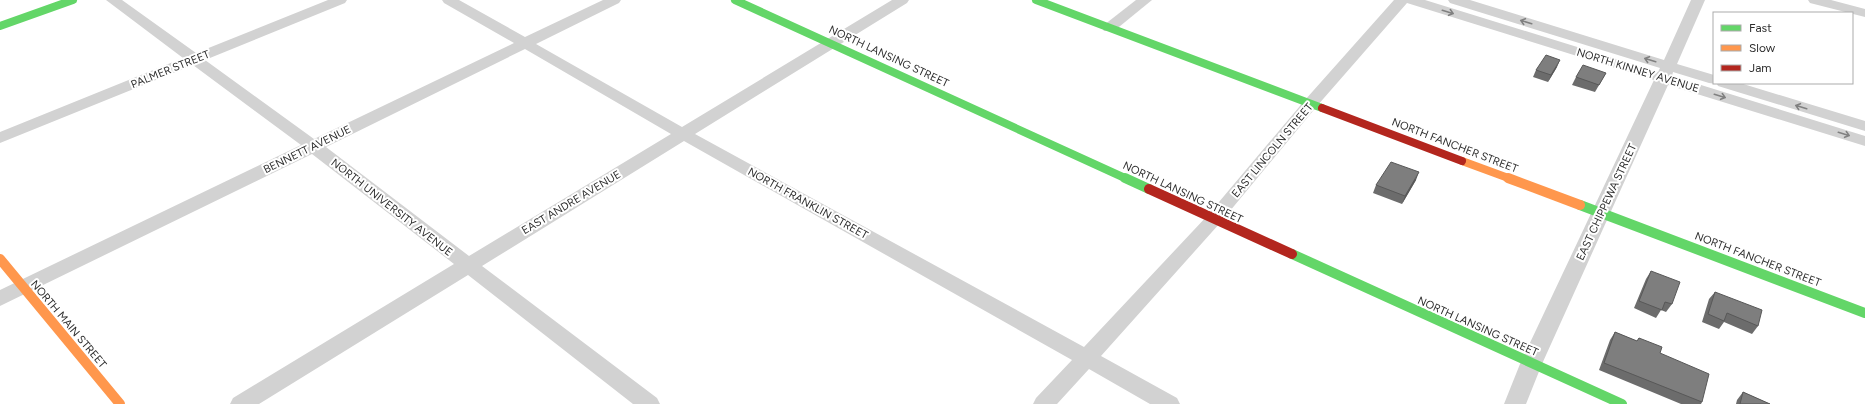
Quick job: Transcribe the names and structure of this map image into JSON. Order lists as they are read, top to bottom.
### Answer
{
  "streets": {
    "street": [
      "NORTH LANSING STREET",
      "PALMER STREET",
      "NORTH KINNEY AVENUE",
      "NORTH FANCHER STREET",
      "BENNETT AVENUE",
      "EAST LINCOLN STREET",
      "EAST ANDRE AVENUE",
      "EAST CHIPPEWA STREET",
      "NORTH FRANKLIN STREET",
      "NORTH UNIVERSITY AVENUE",
      "NORTH MAIN STREET"
    ]
  },
  "crossings": [
    ["NORTH LANSING STREET", "EAST LINCOLN STREET"],
    ["NORTH LANSING STREET", "EAST ANDRE AVENUE"],
    ["NORTH LANSING STREET", "EAST CHIPPEWA STREET"],
    ["PALMER STREET", "NORTH UNIVERSITY AVENUE"],
    ["NORTH KINNEY AVENUE", "EAST CHIPPEWA STREET"],
    ["NORTH FANCHER STREET", "EAST LINCOLN STREET"],
    ["NORTH FANCHER STREET", "EAST CHIPPEWA STREET"],
    ["BENNETT AVENUE", "NORTH FRANKLIN STREET"],
    ["BENNETT AVENUE", "NORTH UNIVERSITY AVENUE"],
    ["BENNETT AVENUE", "NORTH MAIN STREET"],
    ["EAST LINCOLN STREET", "NORTH FRANKLIN STREET"],
    ["EAST ANDRE AVENUE", "NORTH FRANKLIN STREET"],
    ["EAST ANDRE AVENUE", "NORTH UNIVERSITY AVENUE"]
  ],
  "legend": ["Fast", "Slow", "Jam"]
}
